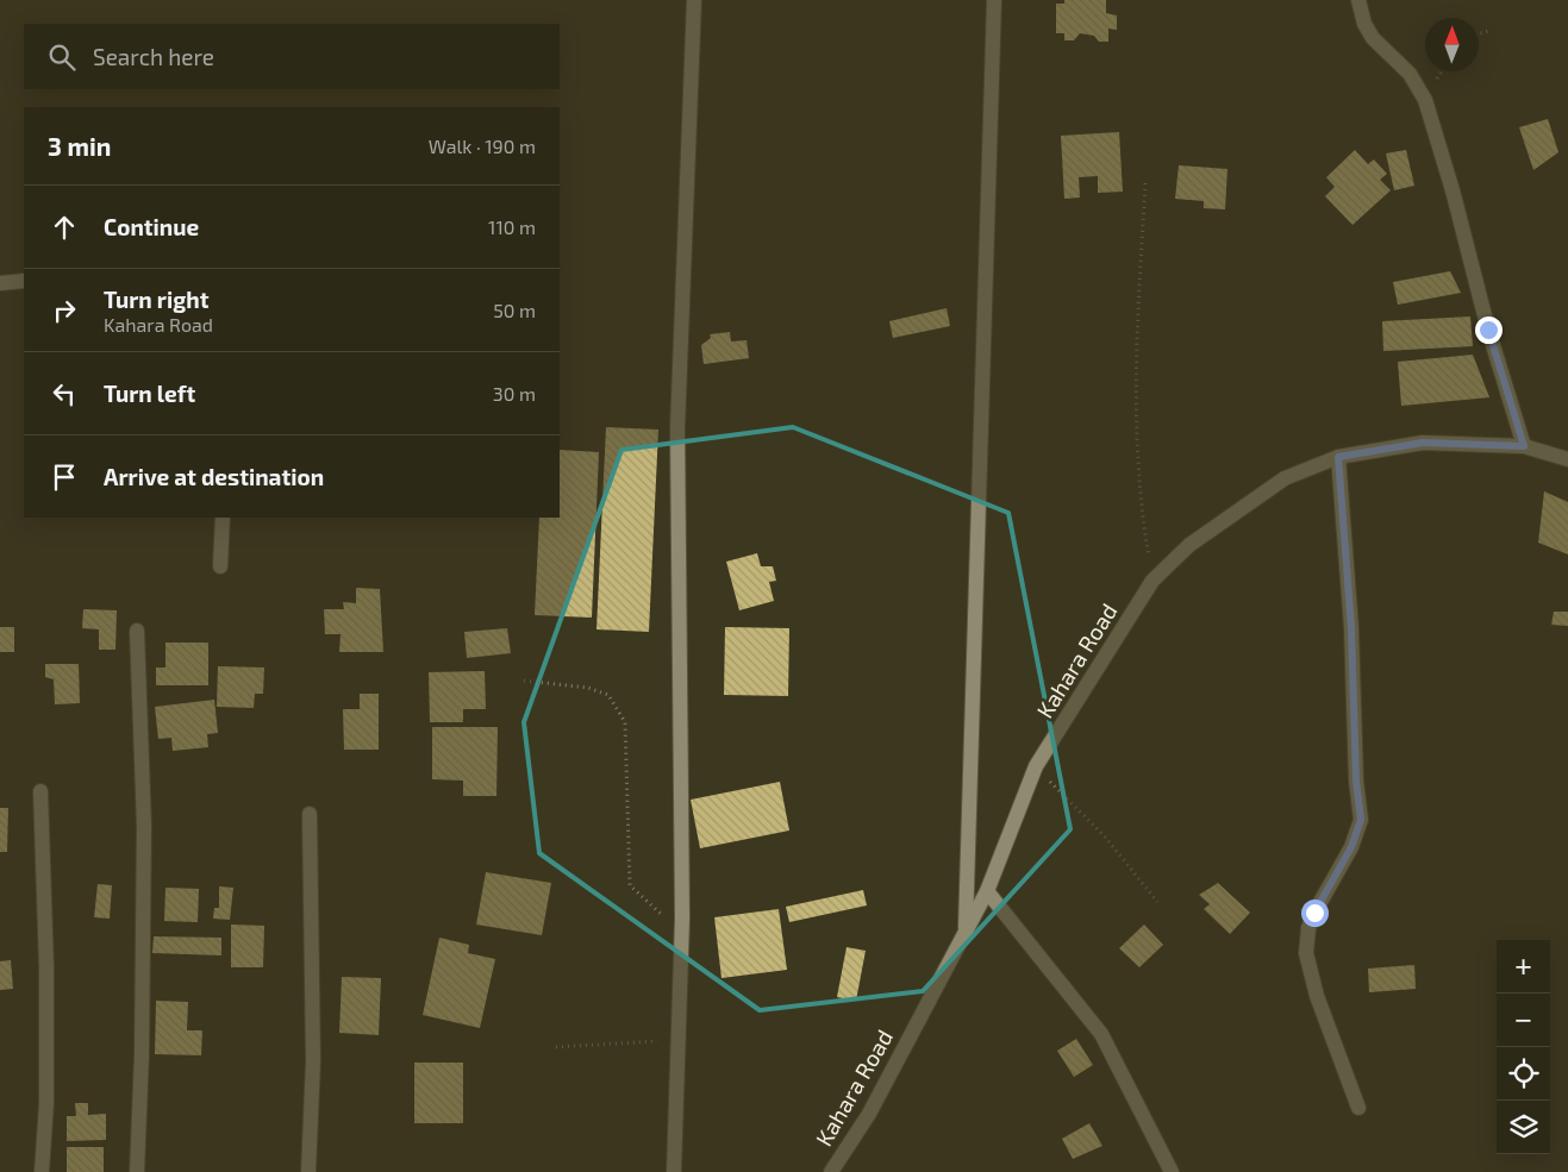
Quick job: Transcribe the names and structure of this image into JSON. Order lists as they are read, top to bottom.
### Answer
{
  "streets": {
    "street": ["Kahara Road"]
  },
  "north": "top",
  "page": {
    "search": "Search here",
    "heading": ["3 min", "Walk · 190 m"],
    "list": [
      ["Continue", "110 m"],
      ["Turn right", "Kahara Road", "50 m"],
      ["Turn left", "30 m"],
      "Arrive at destination"
    ],
    "map_buttons": ["+", "−"]
  }
}
